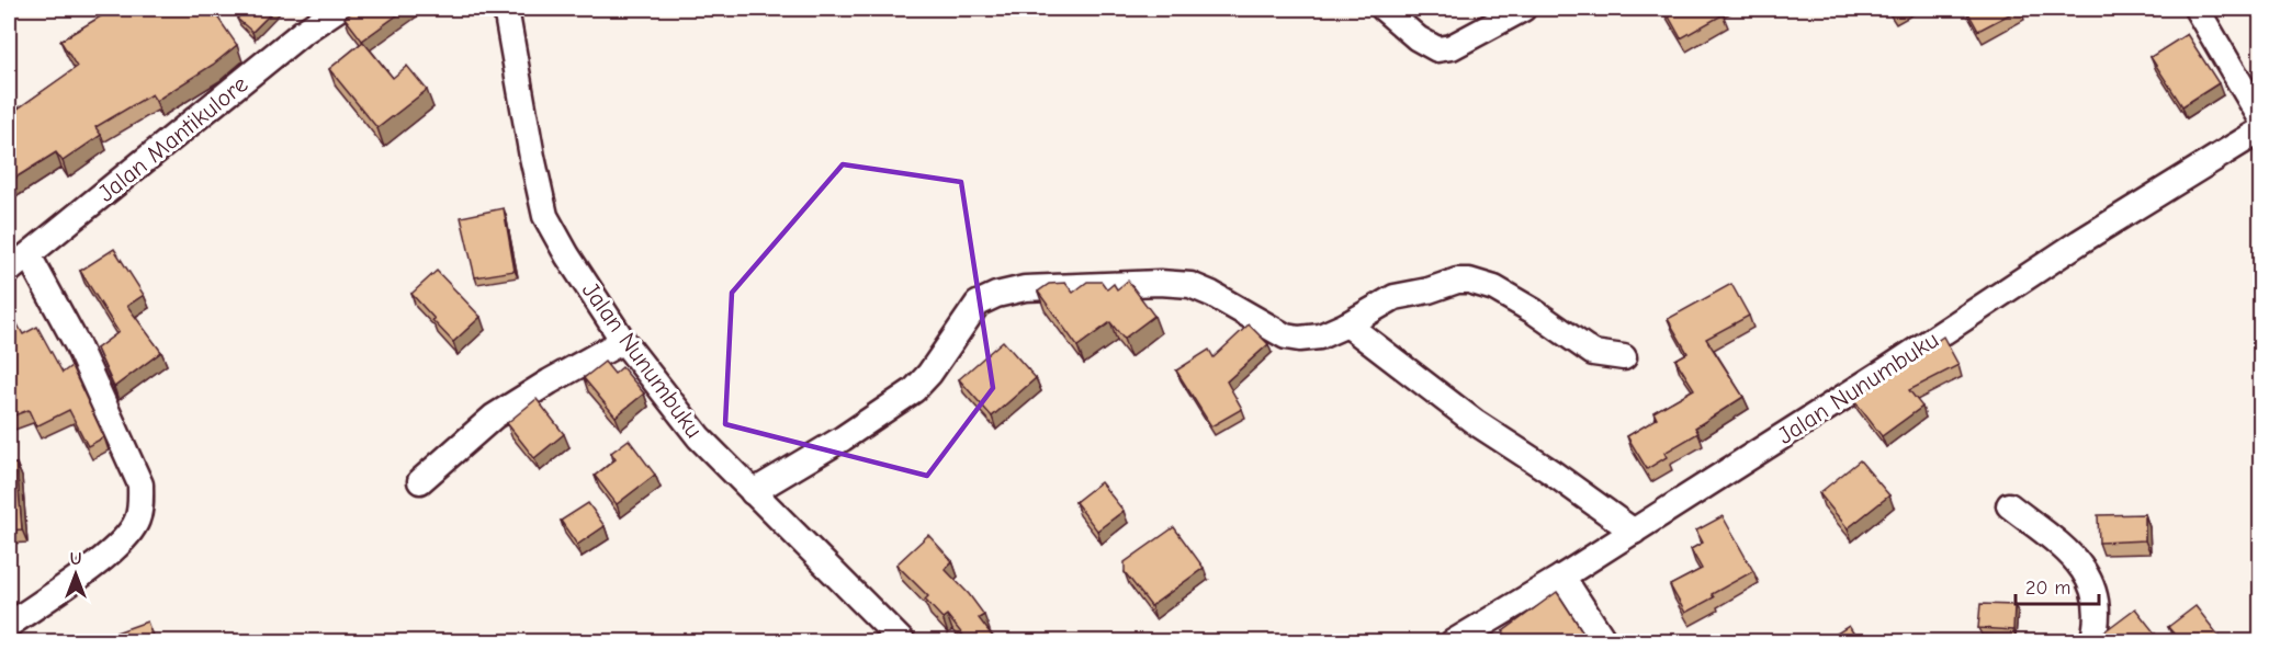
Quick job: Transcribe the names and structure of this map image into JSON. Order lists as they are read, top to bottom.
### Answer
{
  "streets": {
    "street": ["Jalan Mantikulore", "Jalan Nunumbuku"]
  },
  "scale_bar": "20 m",
  "north": "top"
}
